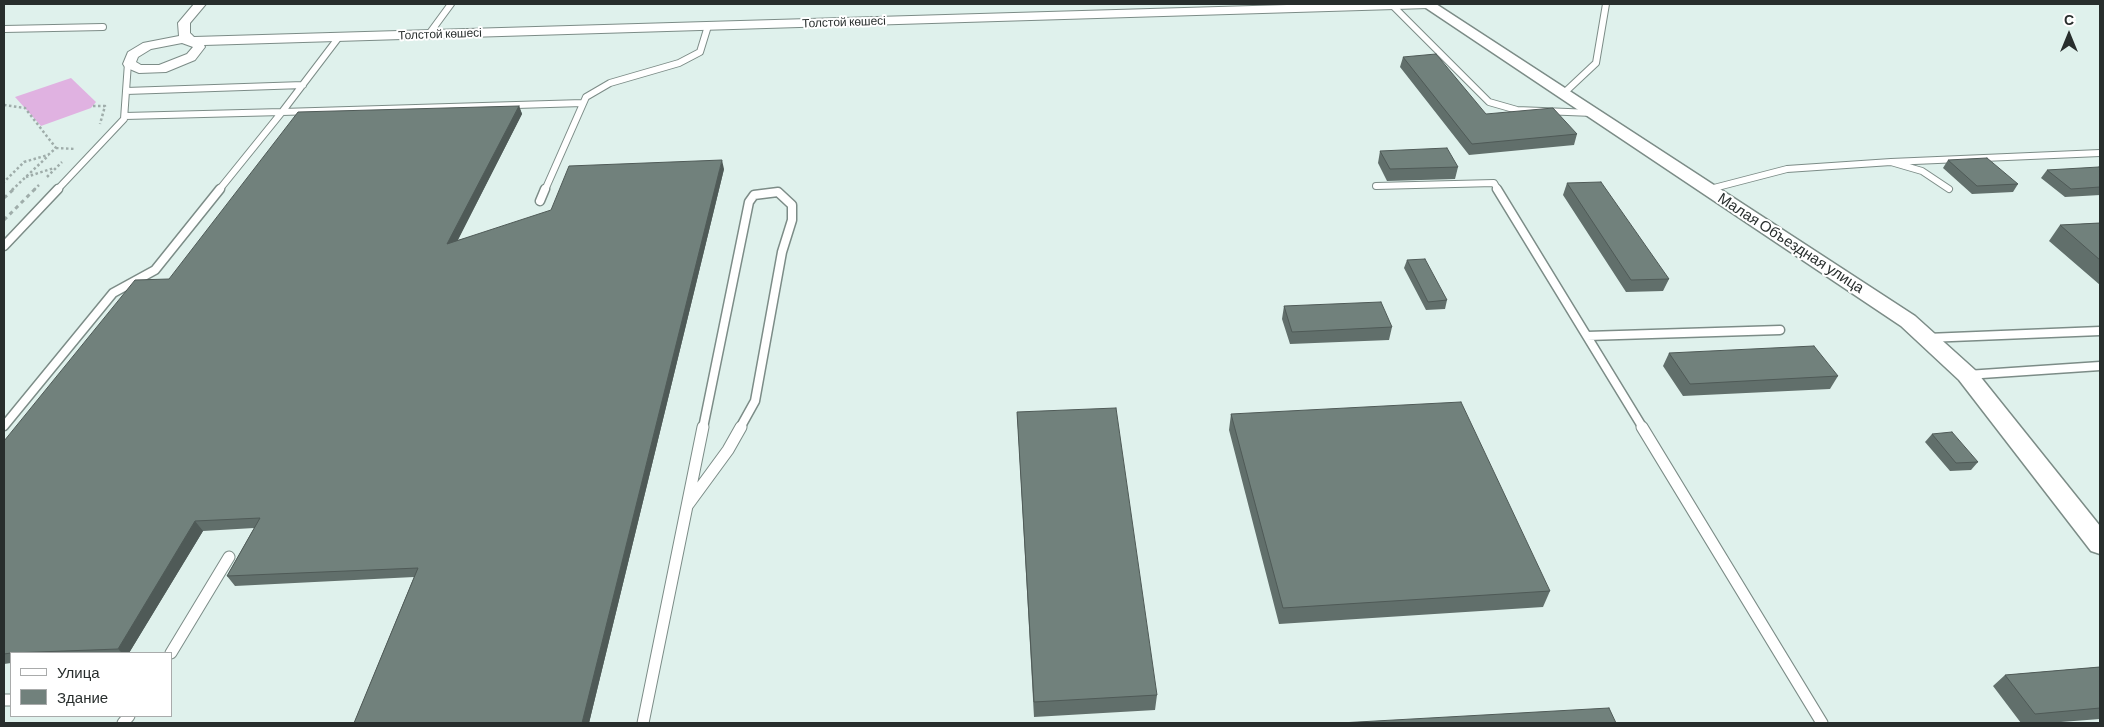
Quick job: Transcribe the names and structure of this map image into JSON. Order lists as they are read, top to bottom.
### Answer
{
  "streets": {
    "street": ["Толстой көшесі", "Малая Объездная улица"]
  },
  "crossings": [
    ["Толстой көшесі", "Малая Объездная улица"]
  ],
  "legend": ["Улица", "Здание"],
  "north": "top"
}
